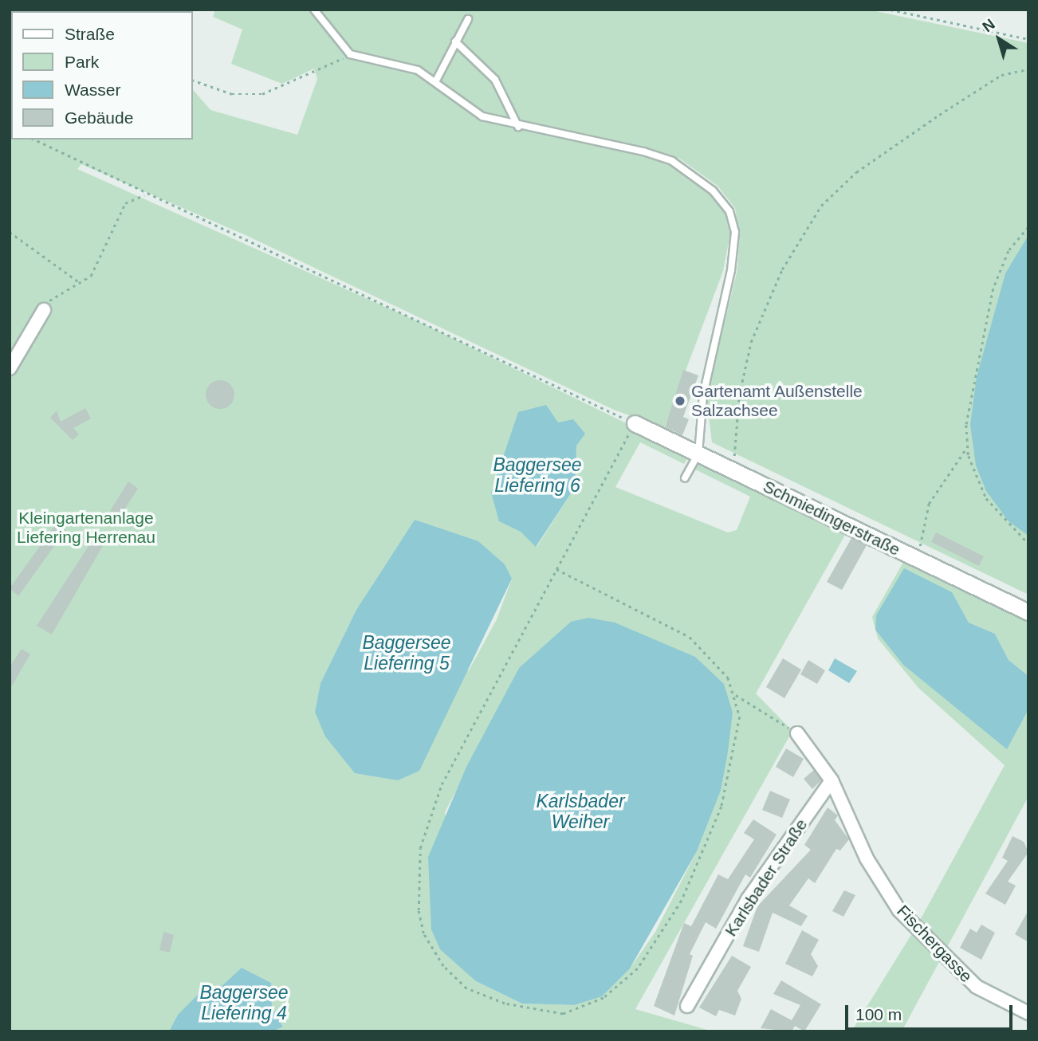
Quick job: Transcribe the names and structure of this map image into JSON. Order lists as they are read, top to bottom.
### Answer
{
  "streets": {
    "street": ["Schmiedingerstraße", "Karlsbader Straße", "Fischergasse"]
  },
  "crossings": [
    ["Karlsbader Straße", "Fischergasse"]
  ],
  "water": [
    "Baggersee Liefering 6",
    "Baggersee Liefering 5",
    "Karlsbader Weiher",
    "Baggersee Liefering 4"
  ],
  "parks": ["Kleingartenanlage Liefering Herrenau"],
  "places": ["Gartenamt Außenstelle Salzachsee"],
  "legend": [
    "Straße",
    "Park",
    "Wasser",
    "Gebäude"
  ],
  "scale_bar": "100 m",
  "north": "top left"
}
